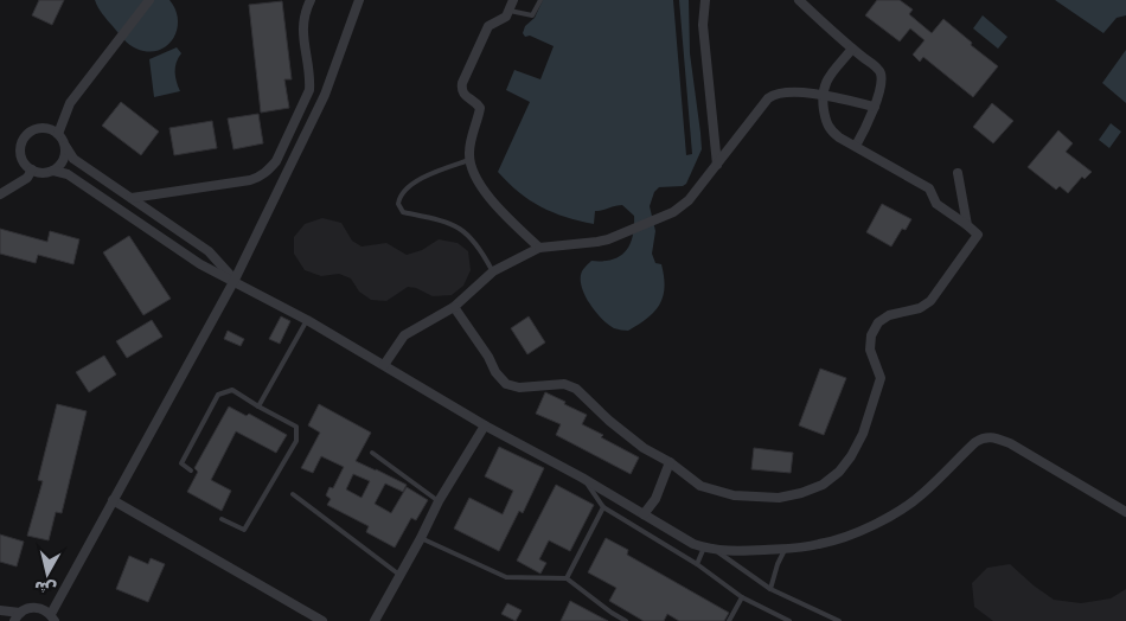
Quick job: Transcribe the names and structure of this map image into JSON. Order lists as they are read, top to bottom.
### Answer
{
  "north": "bottom"
}
